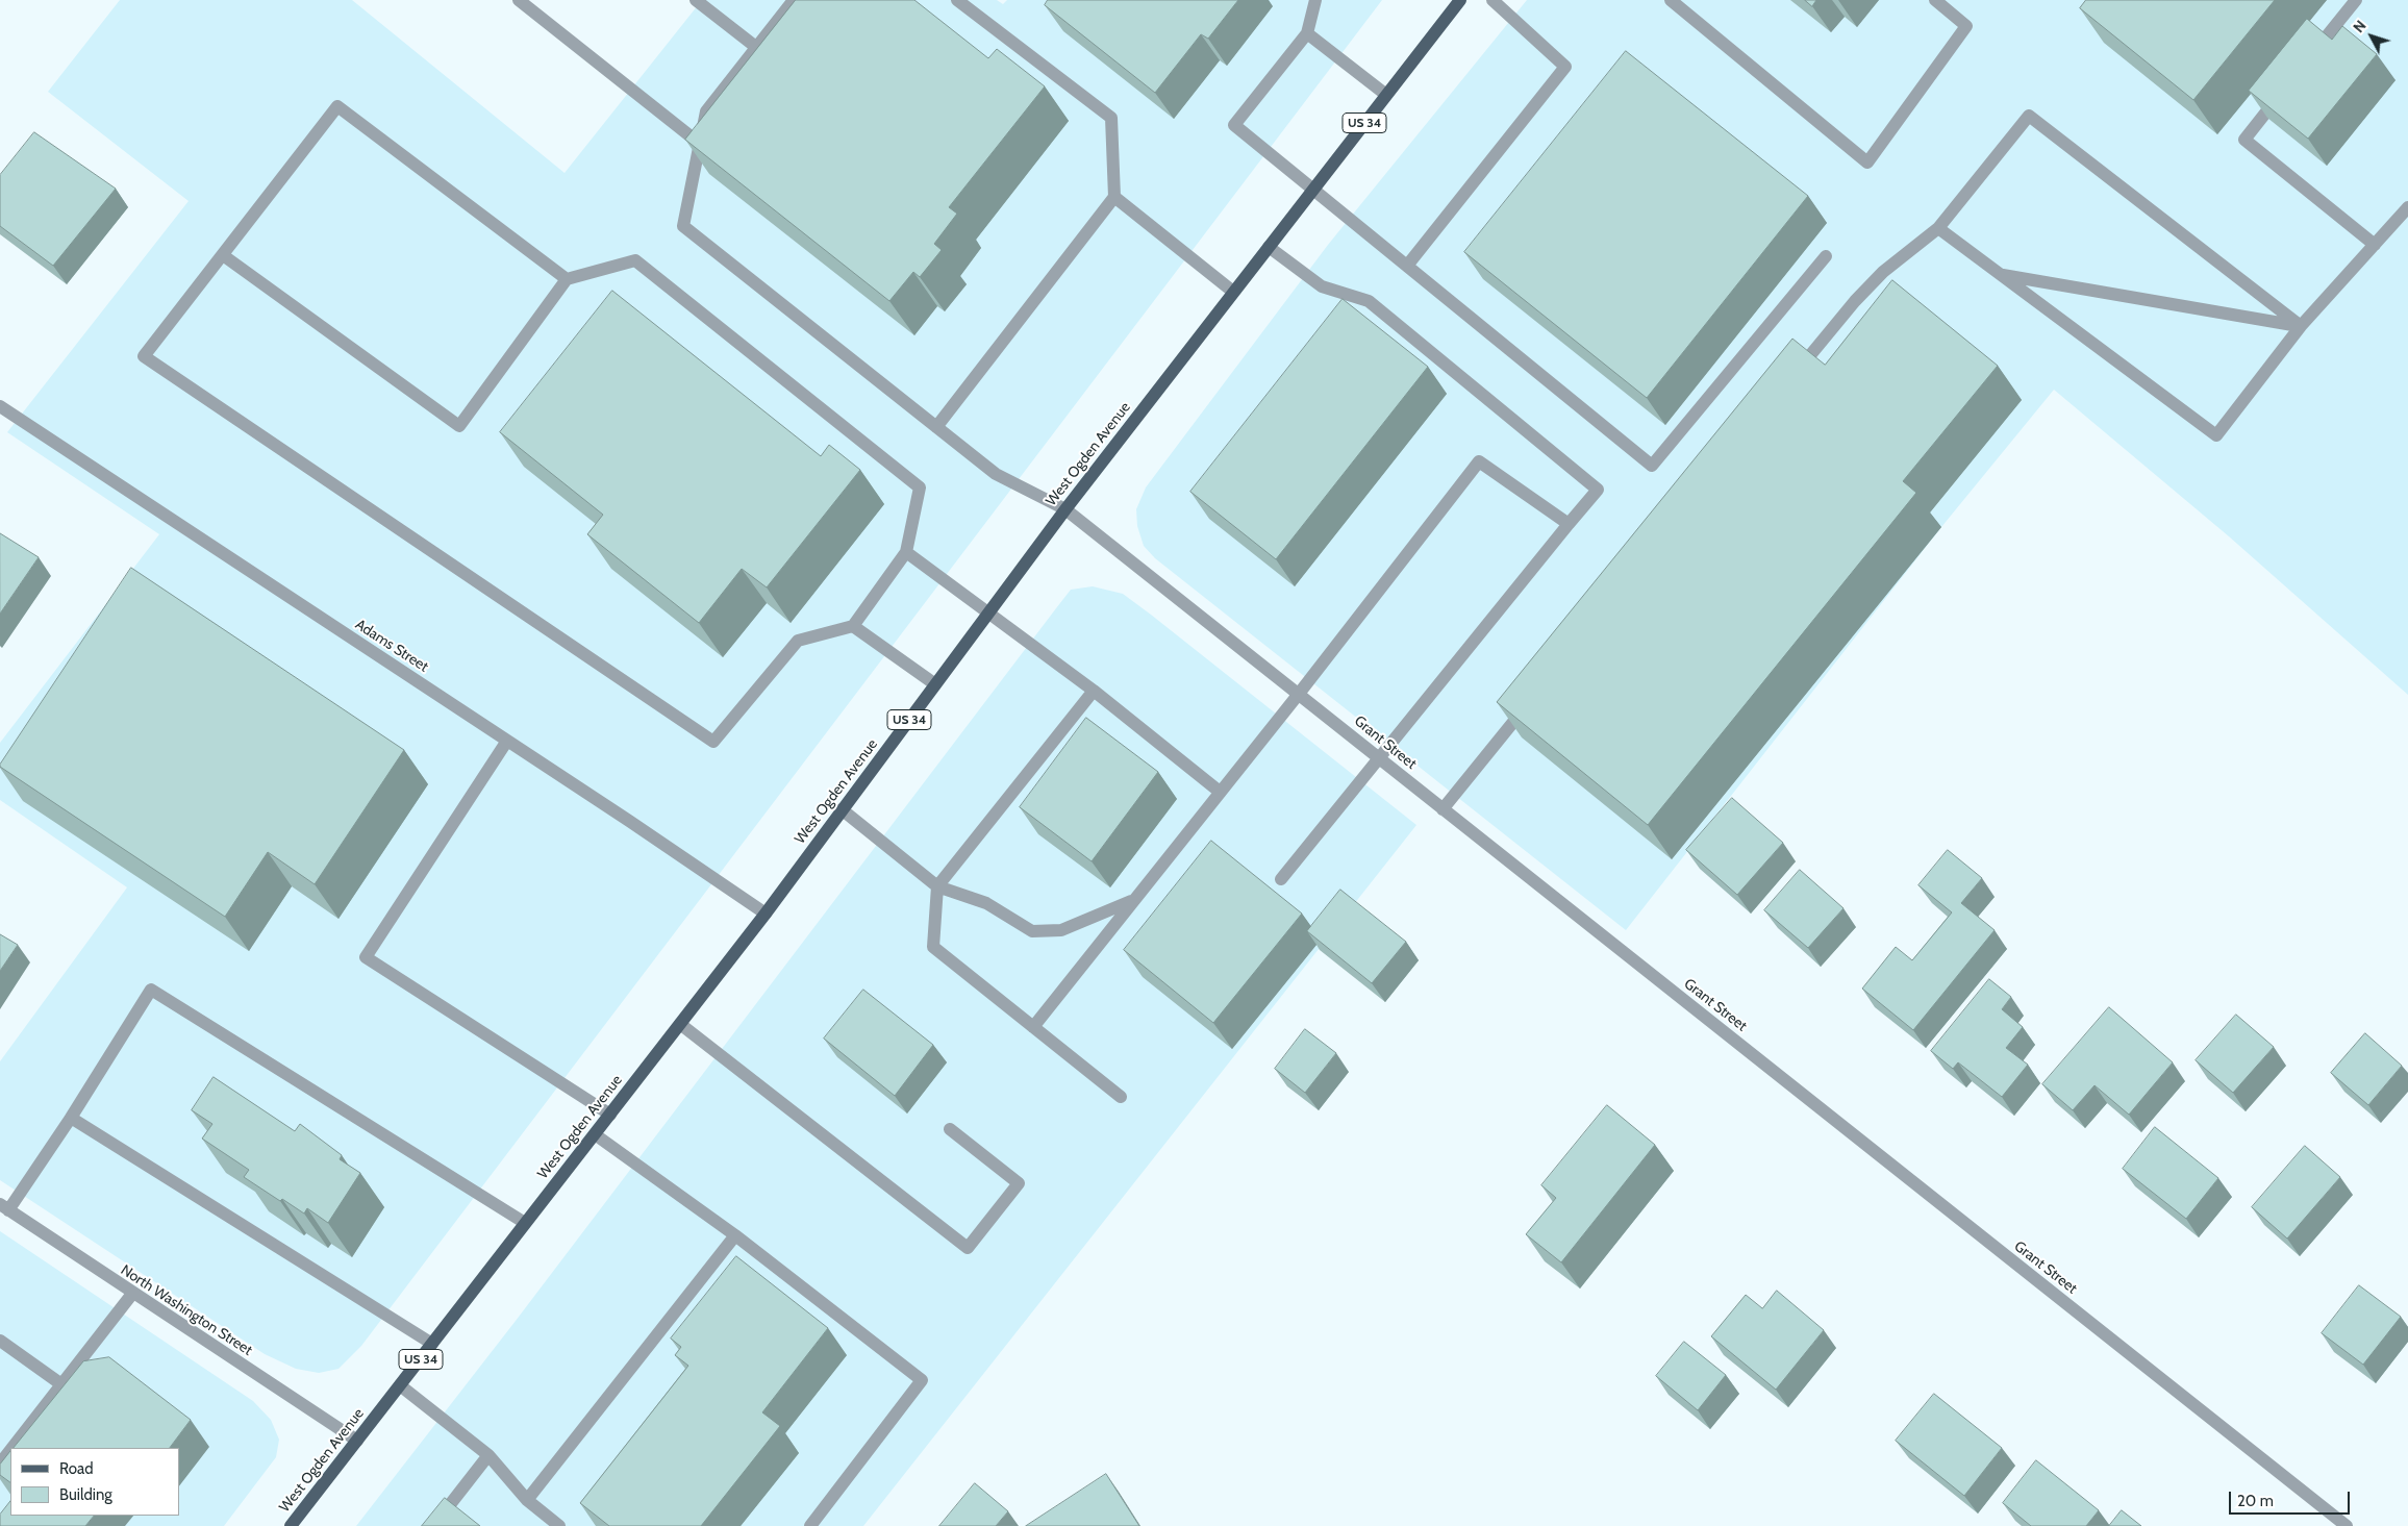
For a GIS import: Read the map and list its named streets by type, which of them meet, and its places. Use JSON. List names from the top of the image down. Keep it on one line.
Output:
{"streets":{"main road":["US 34","West Ogden Avenue"],"street":["Adams Street","Grant Street","North Washington Street"]},"crossings":[["West Ogden Avenue","Adams Street"],["West Ogden Avenue","Grant Street"],["West Ogden Avenue","North Washington Street"]],"legend":["Road","Building"],"scale_bar":"20 m","north":"top left"}
